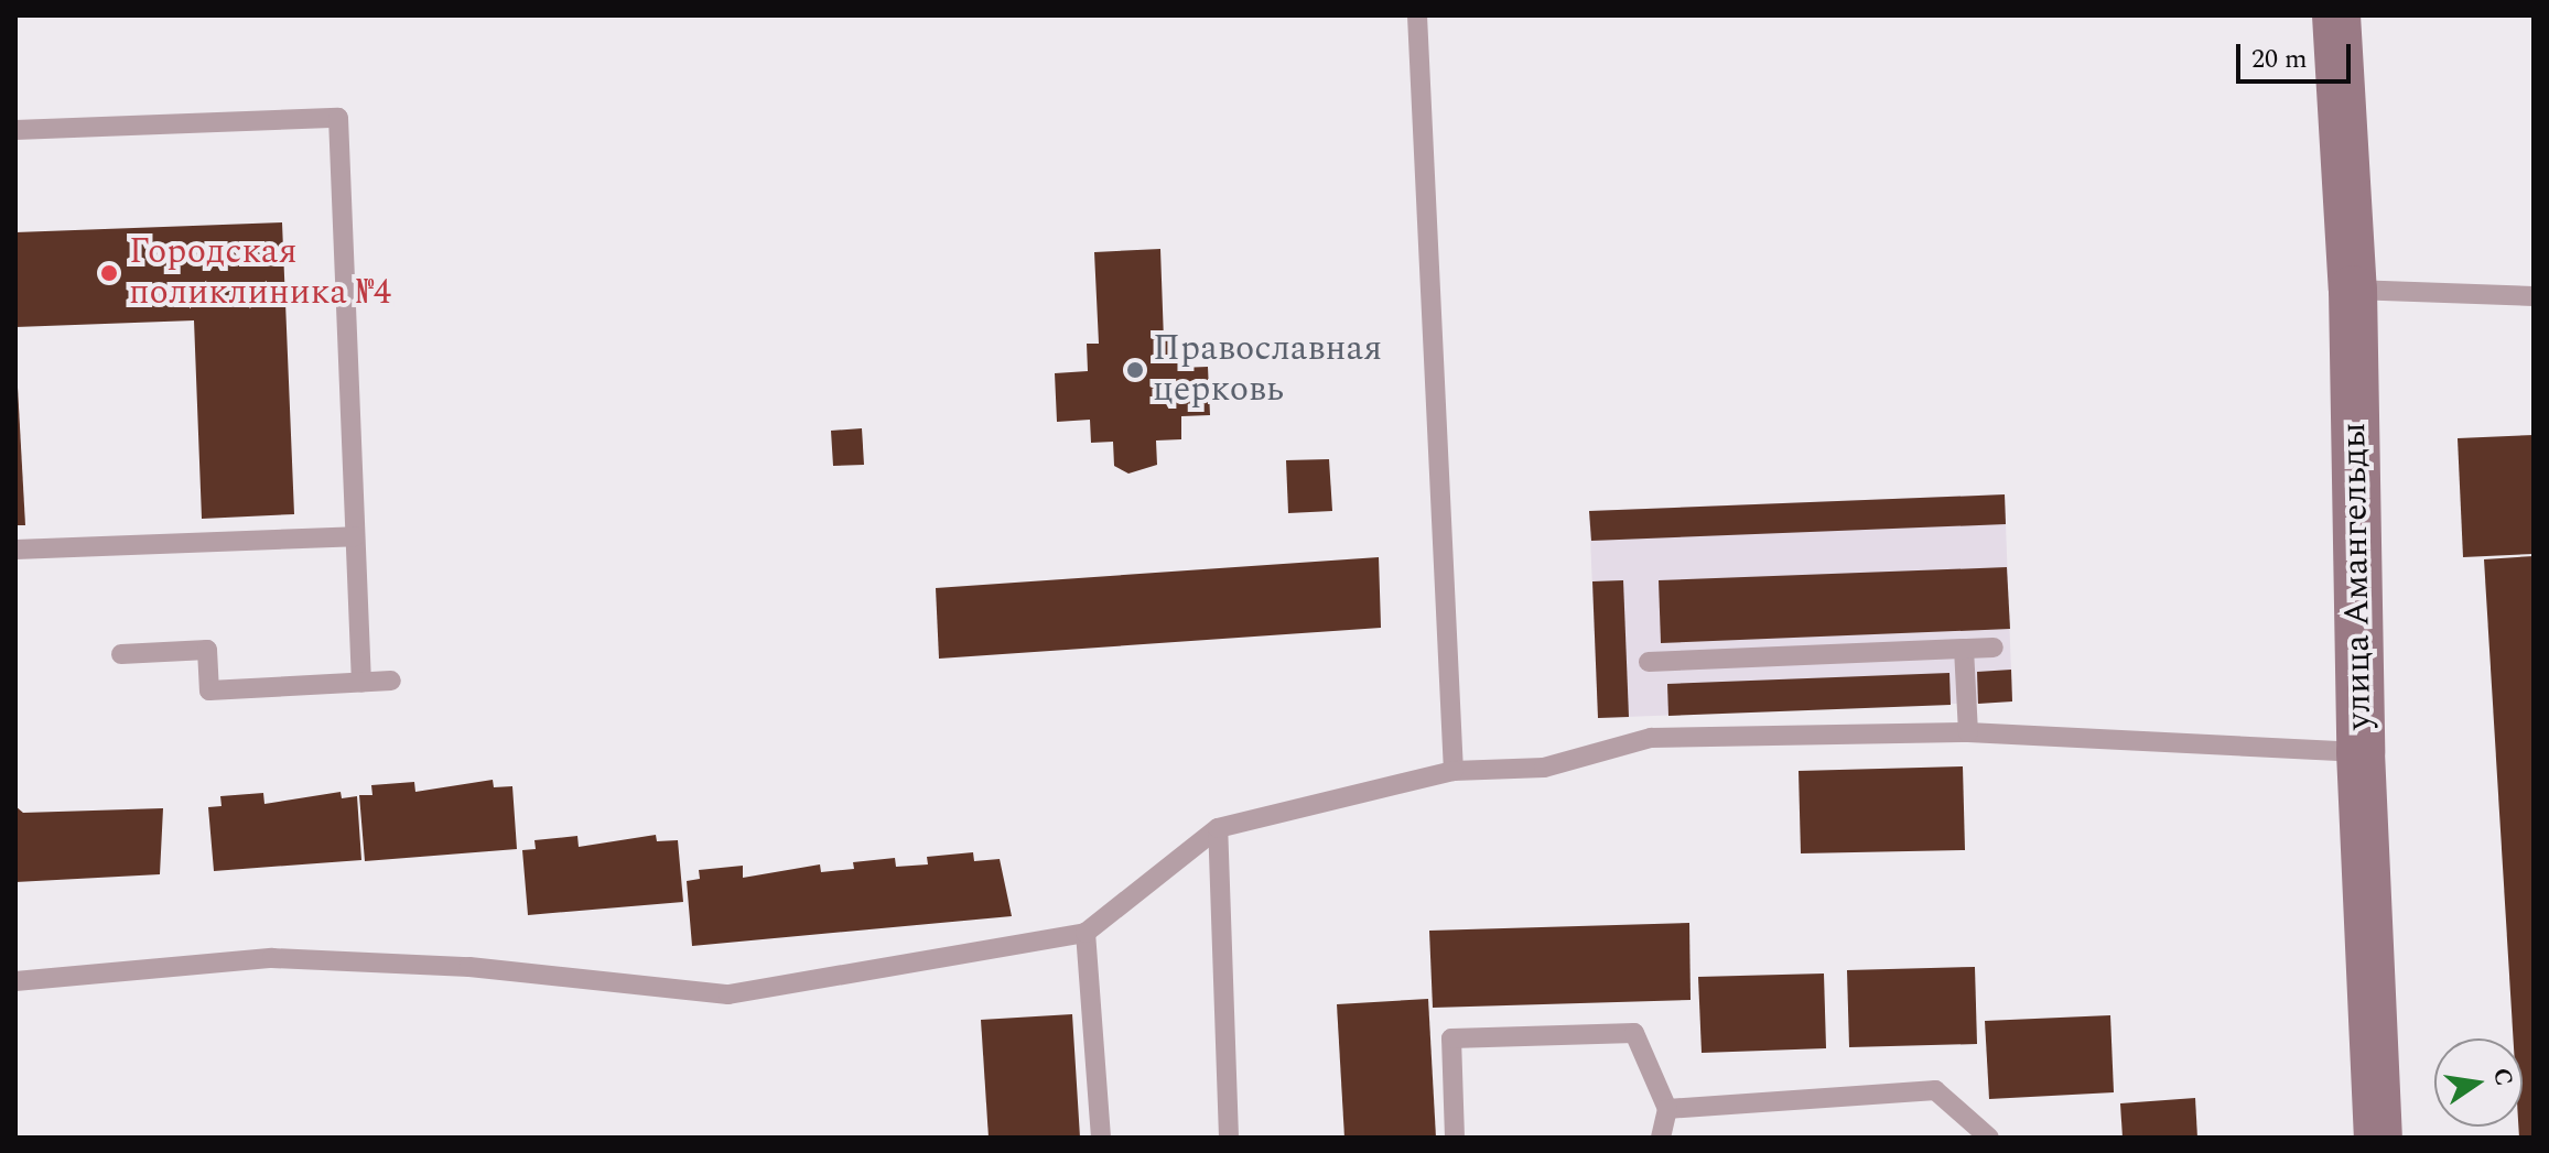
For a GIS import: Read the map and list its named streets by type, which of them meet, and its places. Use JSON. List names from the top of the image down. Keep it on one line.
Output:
{"streets":{"street":["улица Амангельды"]},"places":["Городская поликлиника №4","Православная церковь"],"scale_bar":"20 m","north":"right"}
